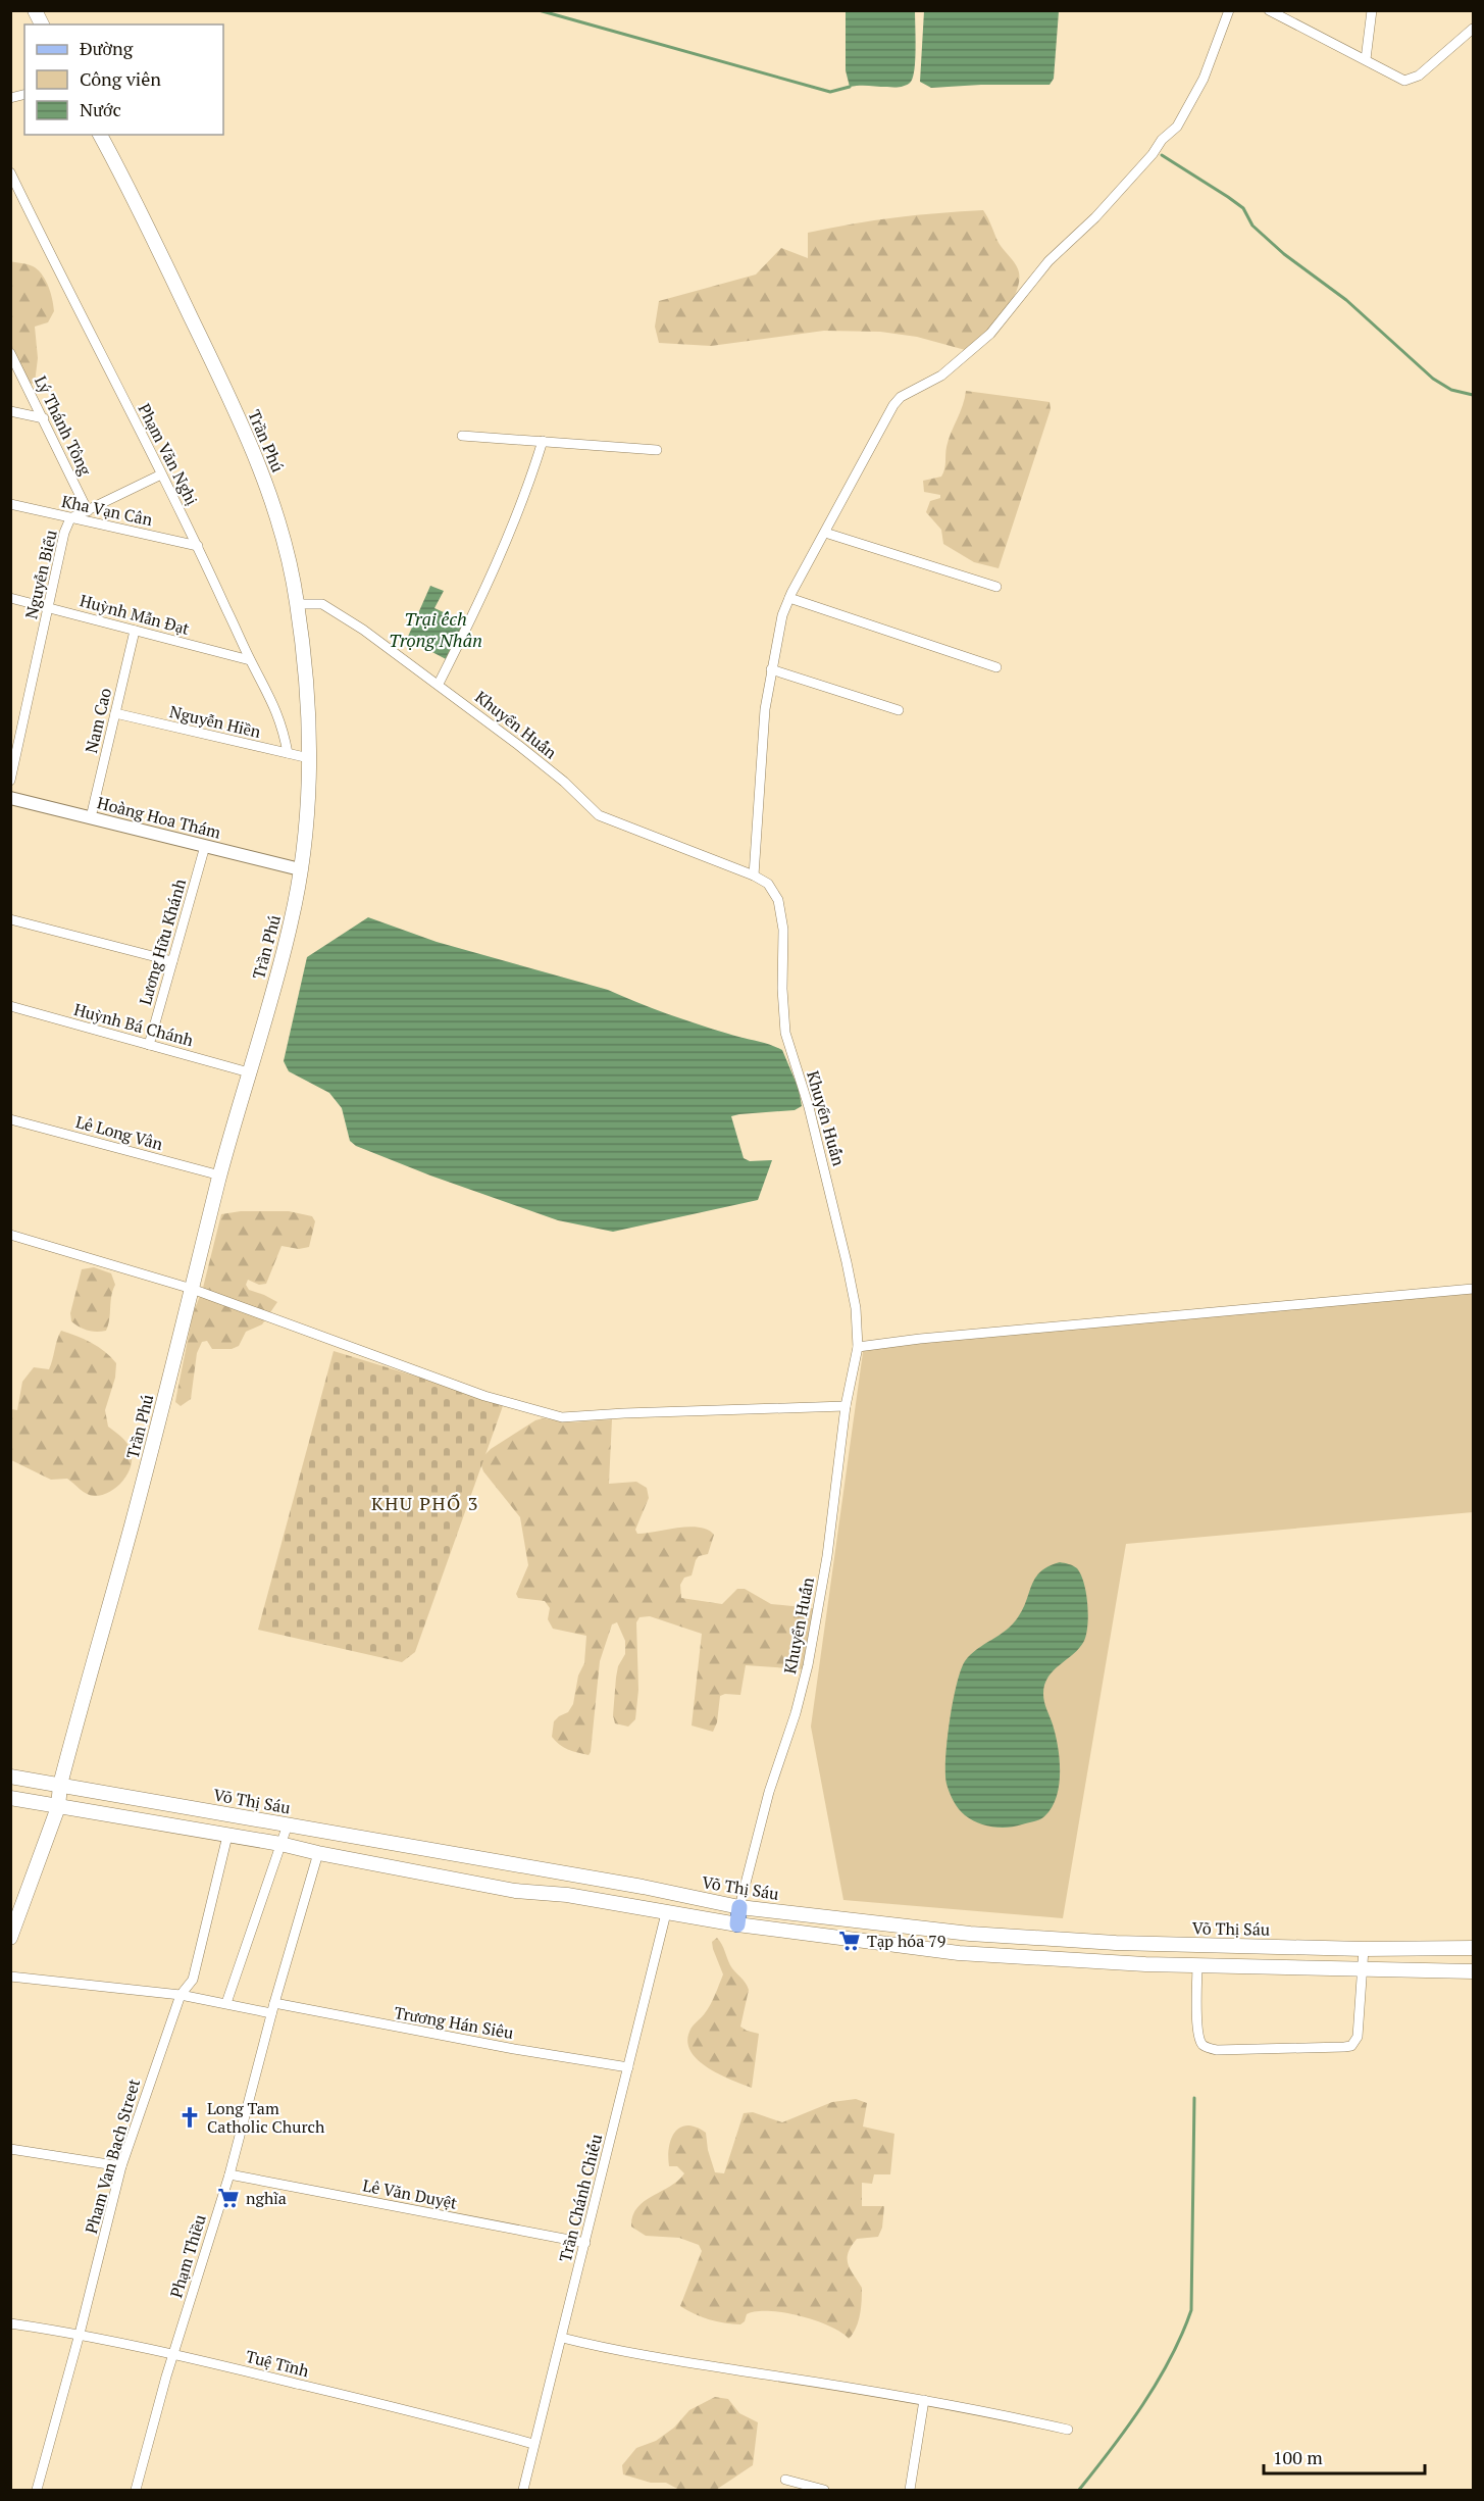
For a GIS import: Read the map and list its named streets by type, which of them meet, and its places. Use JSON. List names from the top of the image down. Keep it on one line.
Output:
{"streets":{"main road":["Trần Phú","Võ Thị Sáu"],"street":["Lý Thánh Tông","Phạm Văn Nghị","Kha Vạn Cân","Nguyễn Biểu","Huỳnh Mẫn Đạt","Nam Cao","Nguyễn Hiền","Khuyển Huấn","Hoàng Hoa Thám","Lương Hữu Khánh","Huỳnh Bá Chánh","Lê Long Vân","Trương Hán Siêu","Pham Van Bach Street","Lê Văn Duyệt","Trần Chánh Chiếu","Phạm Thiều","Tuệ Tĩnh"]},"crossings":[["Trần Phú","Nguyễn Hiền"],["Trần Phú","Khuyển Huấn"],["Trần Phú","Hoàng Hoa Thám"],["Trần Phú","Huỳnh Bá Chánh"],["Trần Phú","Lê Long Vân"],["Trần Phú","Võ Thị Sáu"],["Phạm Văn Nghị","Kha Vạn Cân"],["Phạm Văn Nghị","Huỳnh Mẫn Đạt"],["Phạm Văn Nghị","Nguyễn Hiền"],["Kha Vạn Cân","Nguyễn Biểu"],["Nguyễn Biểu","Huỳnh Mẫn Đạt"],["Huỳnh Mẫn Đạt","Nam Cao"],["Nam Cao","Nguyễn Hiền"],["Nam Cao","Hoàng Hoa Thám"],["Khuyển Huấn","Võ Thị Sáu"],["Hoàng Hoa Thám","Lương Hữu Khánh"],["Lương Hữu Khánh","Huỳnh Bá Chánh"],["Trương Hán Siêu","Pham Van Bach Street"],["Trương Hán Siêu","Trần Chánh Chiếu"],["Trương Hán Siêu","Phạm Thiều"],["Pham Van Bach Street","Tuệ Tĩnh"],["Lê Văn Duyệt","Trần Chánh Chiếu"],["Lê Văn Duyệt","Phạm Thiều"],["Trần Chánh Chiếu","Tuệ Tĩnh"],["Phạm Thiều","Tuệ Tĩnh"]],"districts":["KHU PHỐ 3"],"water":["Trại ếch Trọng Nhân"],"places":{"supermarket":["Tạp hóa 79","nghĩa"],"church":["Long Tam Catholic Church"]},"legend":["Đường","Công viên","Nước"],"scale_bar":"100 m"}
